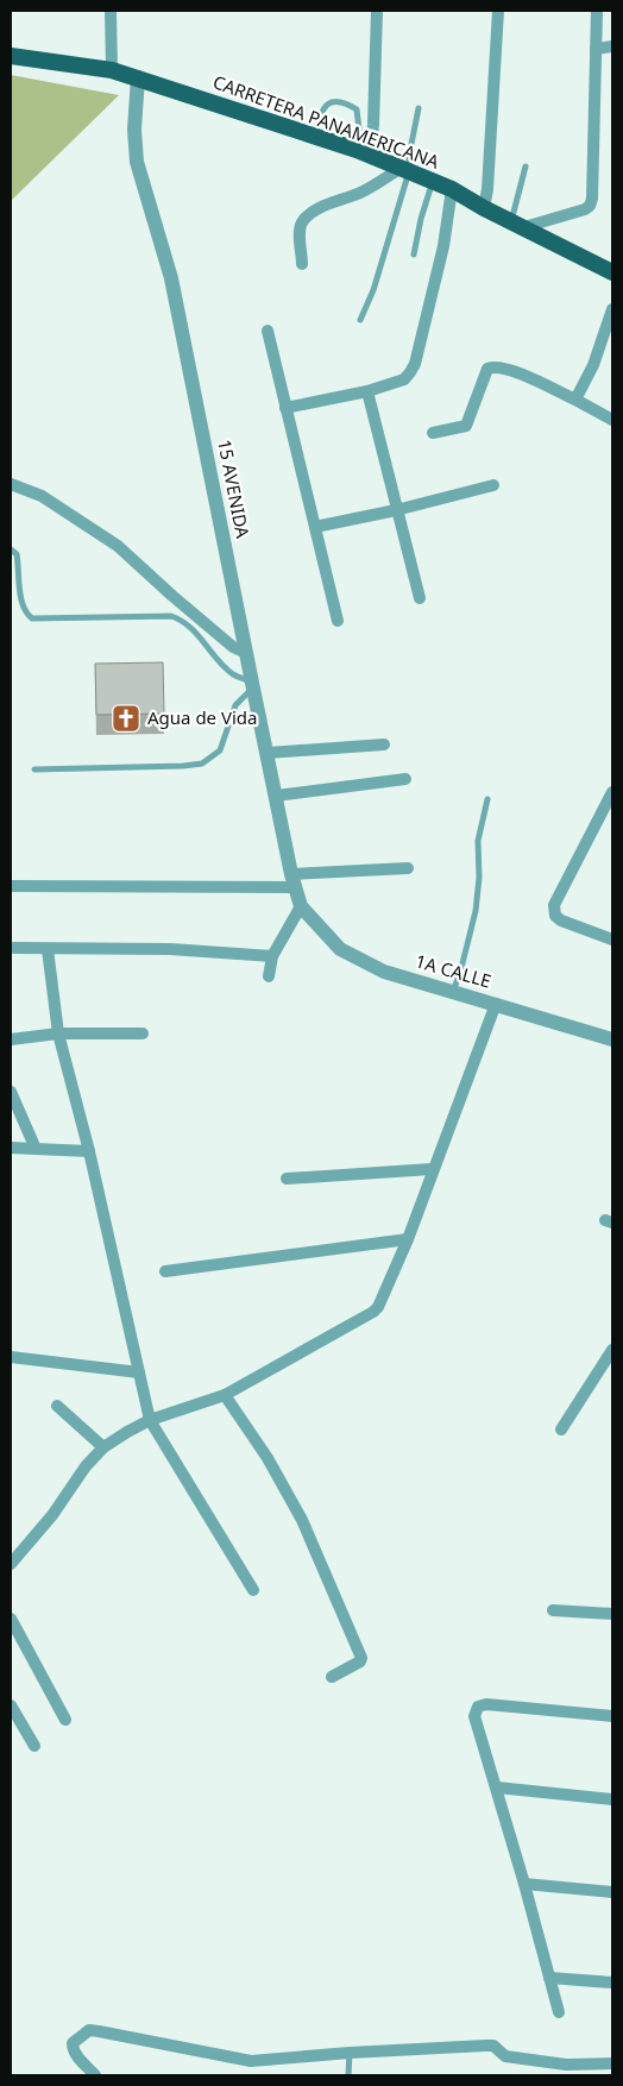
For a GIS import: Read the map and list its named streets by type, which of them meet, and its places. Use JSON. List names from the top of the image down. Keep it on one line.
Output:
{"streets":{"main road":["CARRETERA PANAMERICANA"],"street":["15 AVENIDA","1A CALLE"]},"crossings":[["CARRETERA PANAMERICANA","15 AVENIDA"],["15 AVENIDA","1A CALLE"]],"places":{"church":["Agua de Vida"]}}
